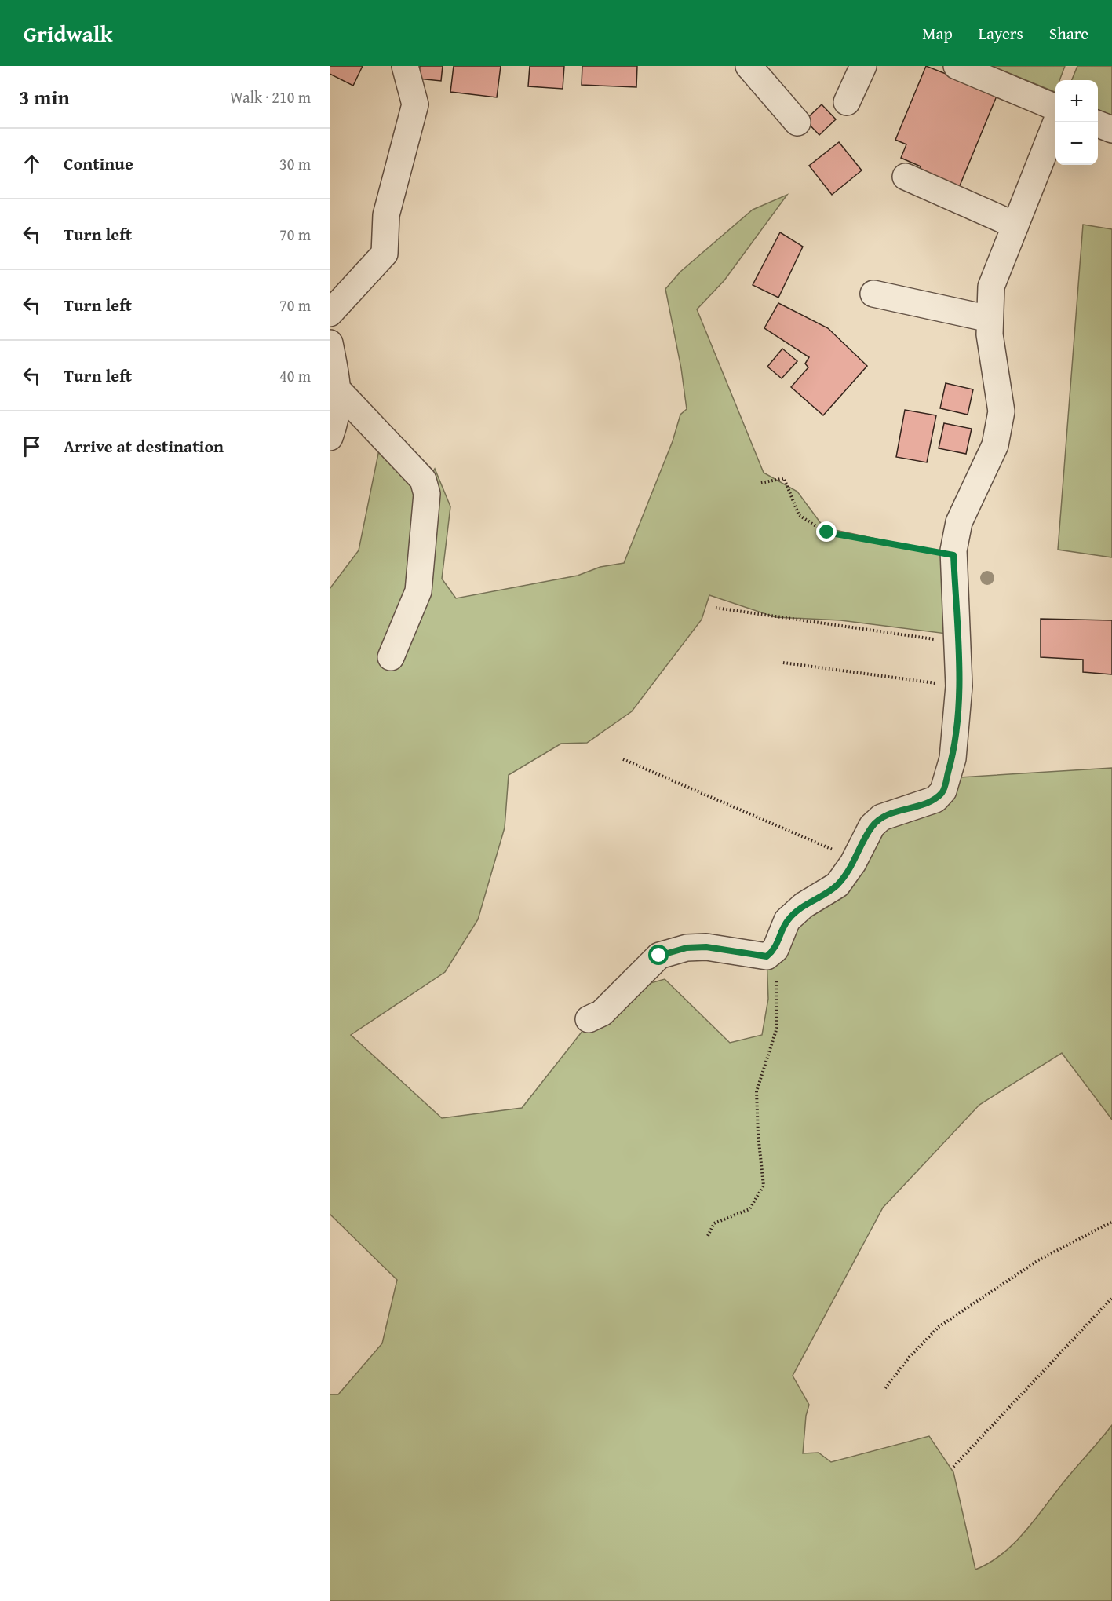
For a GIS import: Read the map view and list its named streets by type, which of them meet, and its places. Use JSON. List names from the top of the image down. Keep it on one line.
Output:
{"page":{"header":"Gridwalk","nav":["Map","Layers","Share"],"heading":["3 min","Walk · 210 m"],"map_buttons":["+","−"],"list":[["Continue","30 m"],["Turn left","70 m"],["Turn left","70 m"],["Turn left","40 m"],"Arrive at destination"]}}
